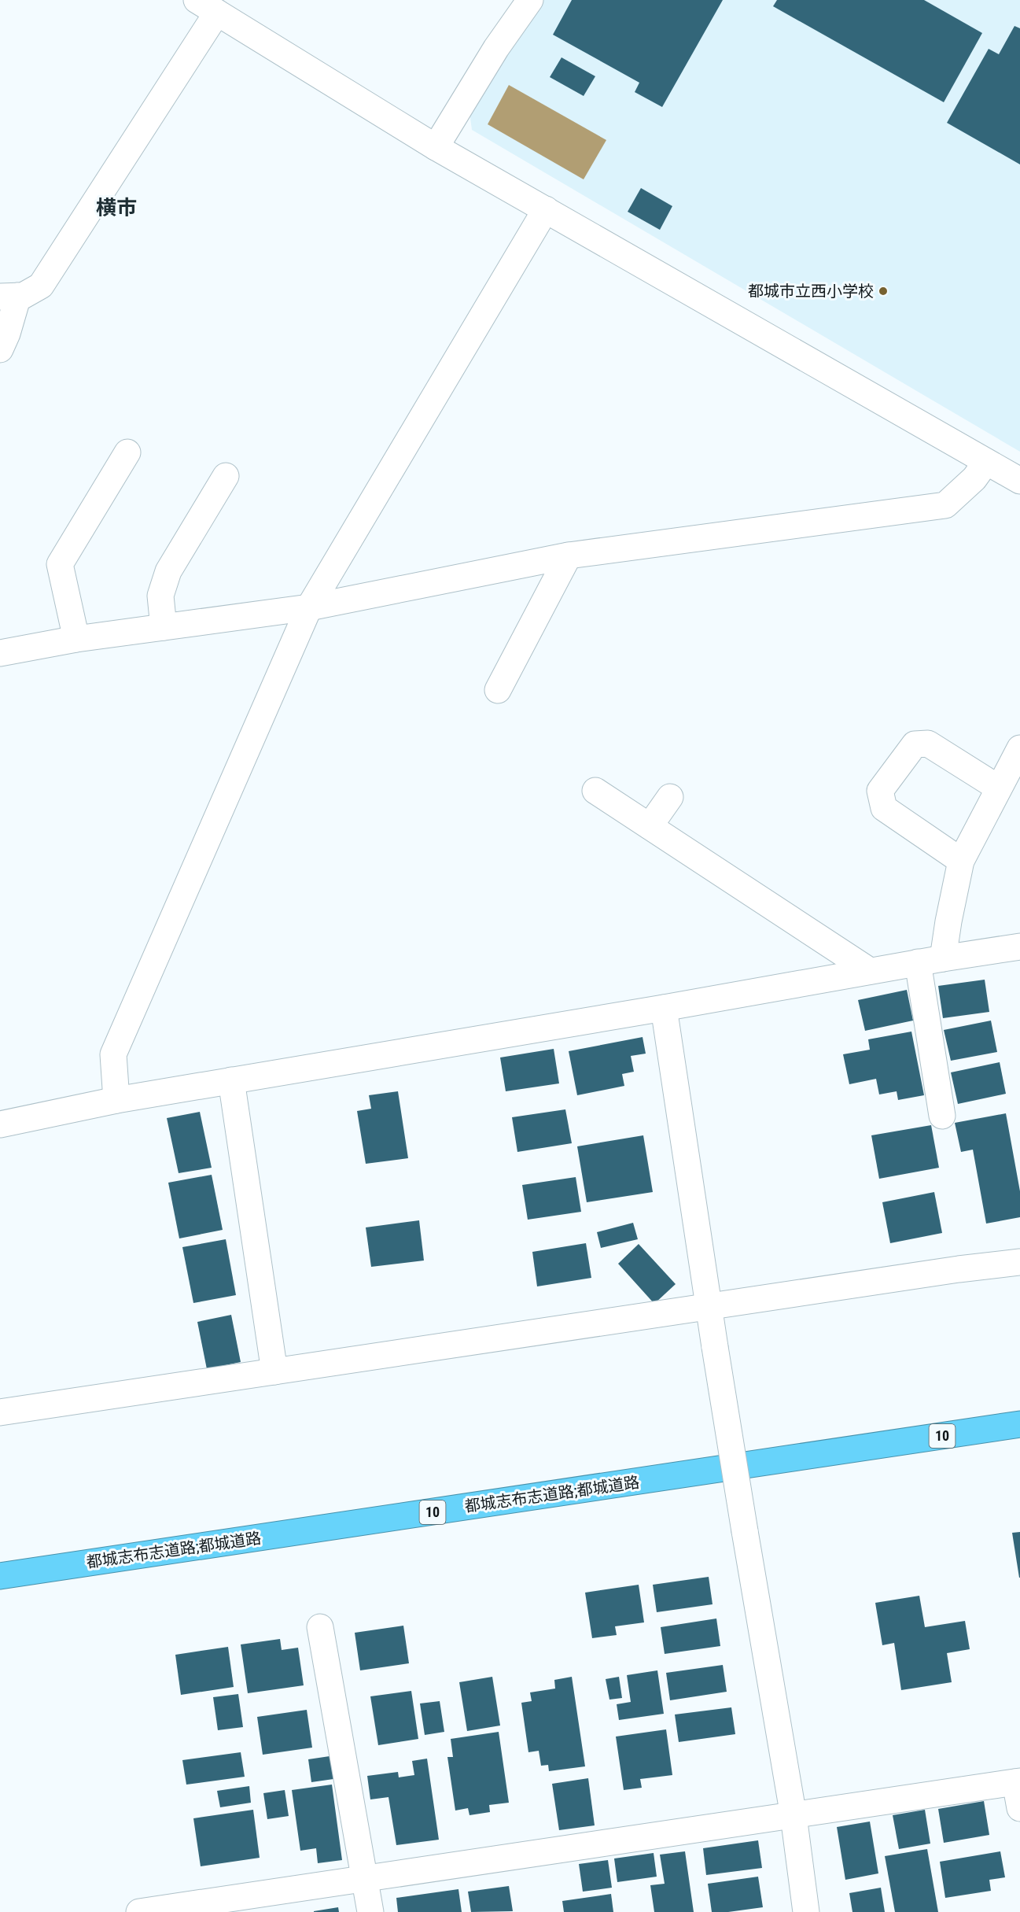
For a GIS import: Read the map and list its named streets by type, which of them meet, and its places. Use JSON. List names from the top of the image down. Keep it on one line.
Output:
{"streets":{"highway":["10","都城志布志道路;都城道路"]},"districts":["横市"],"places":["都城市立西小学校"]}
